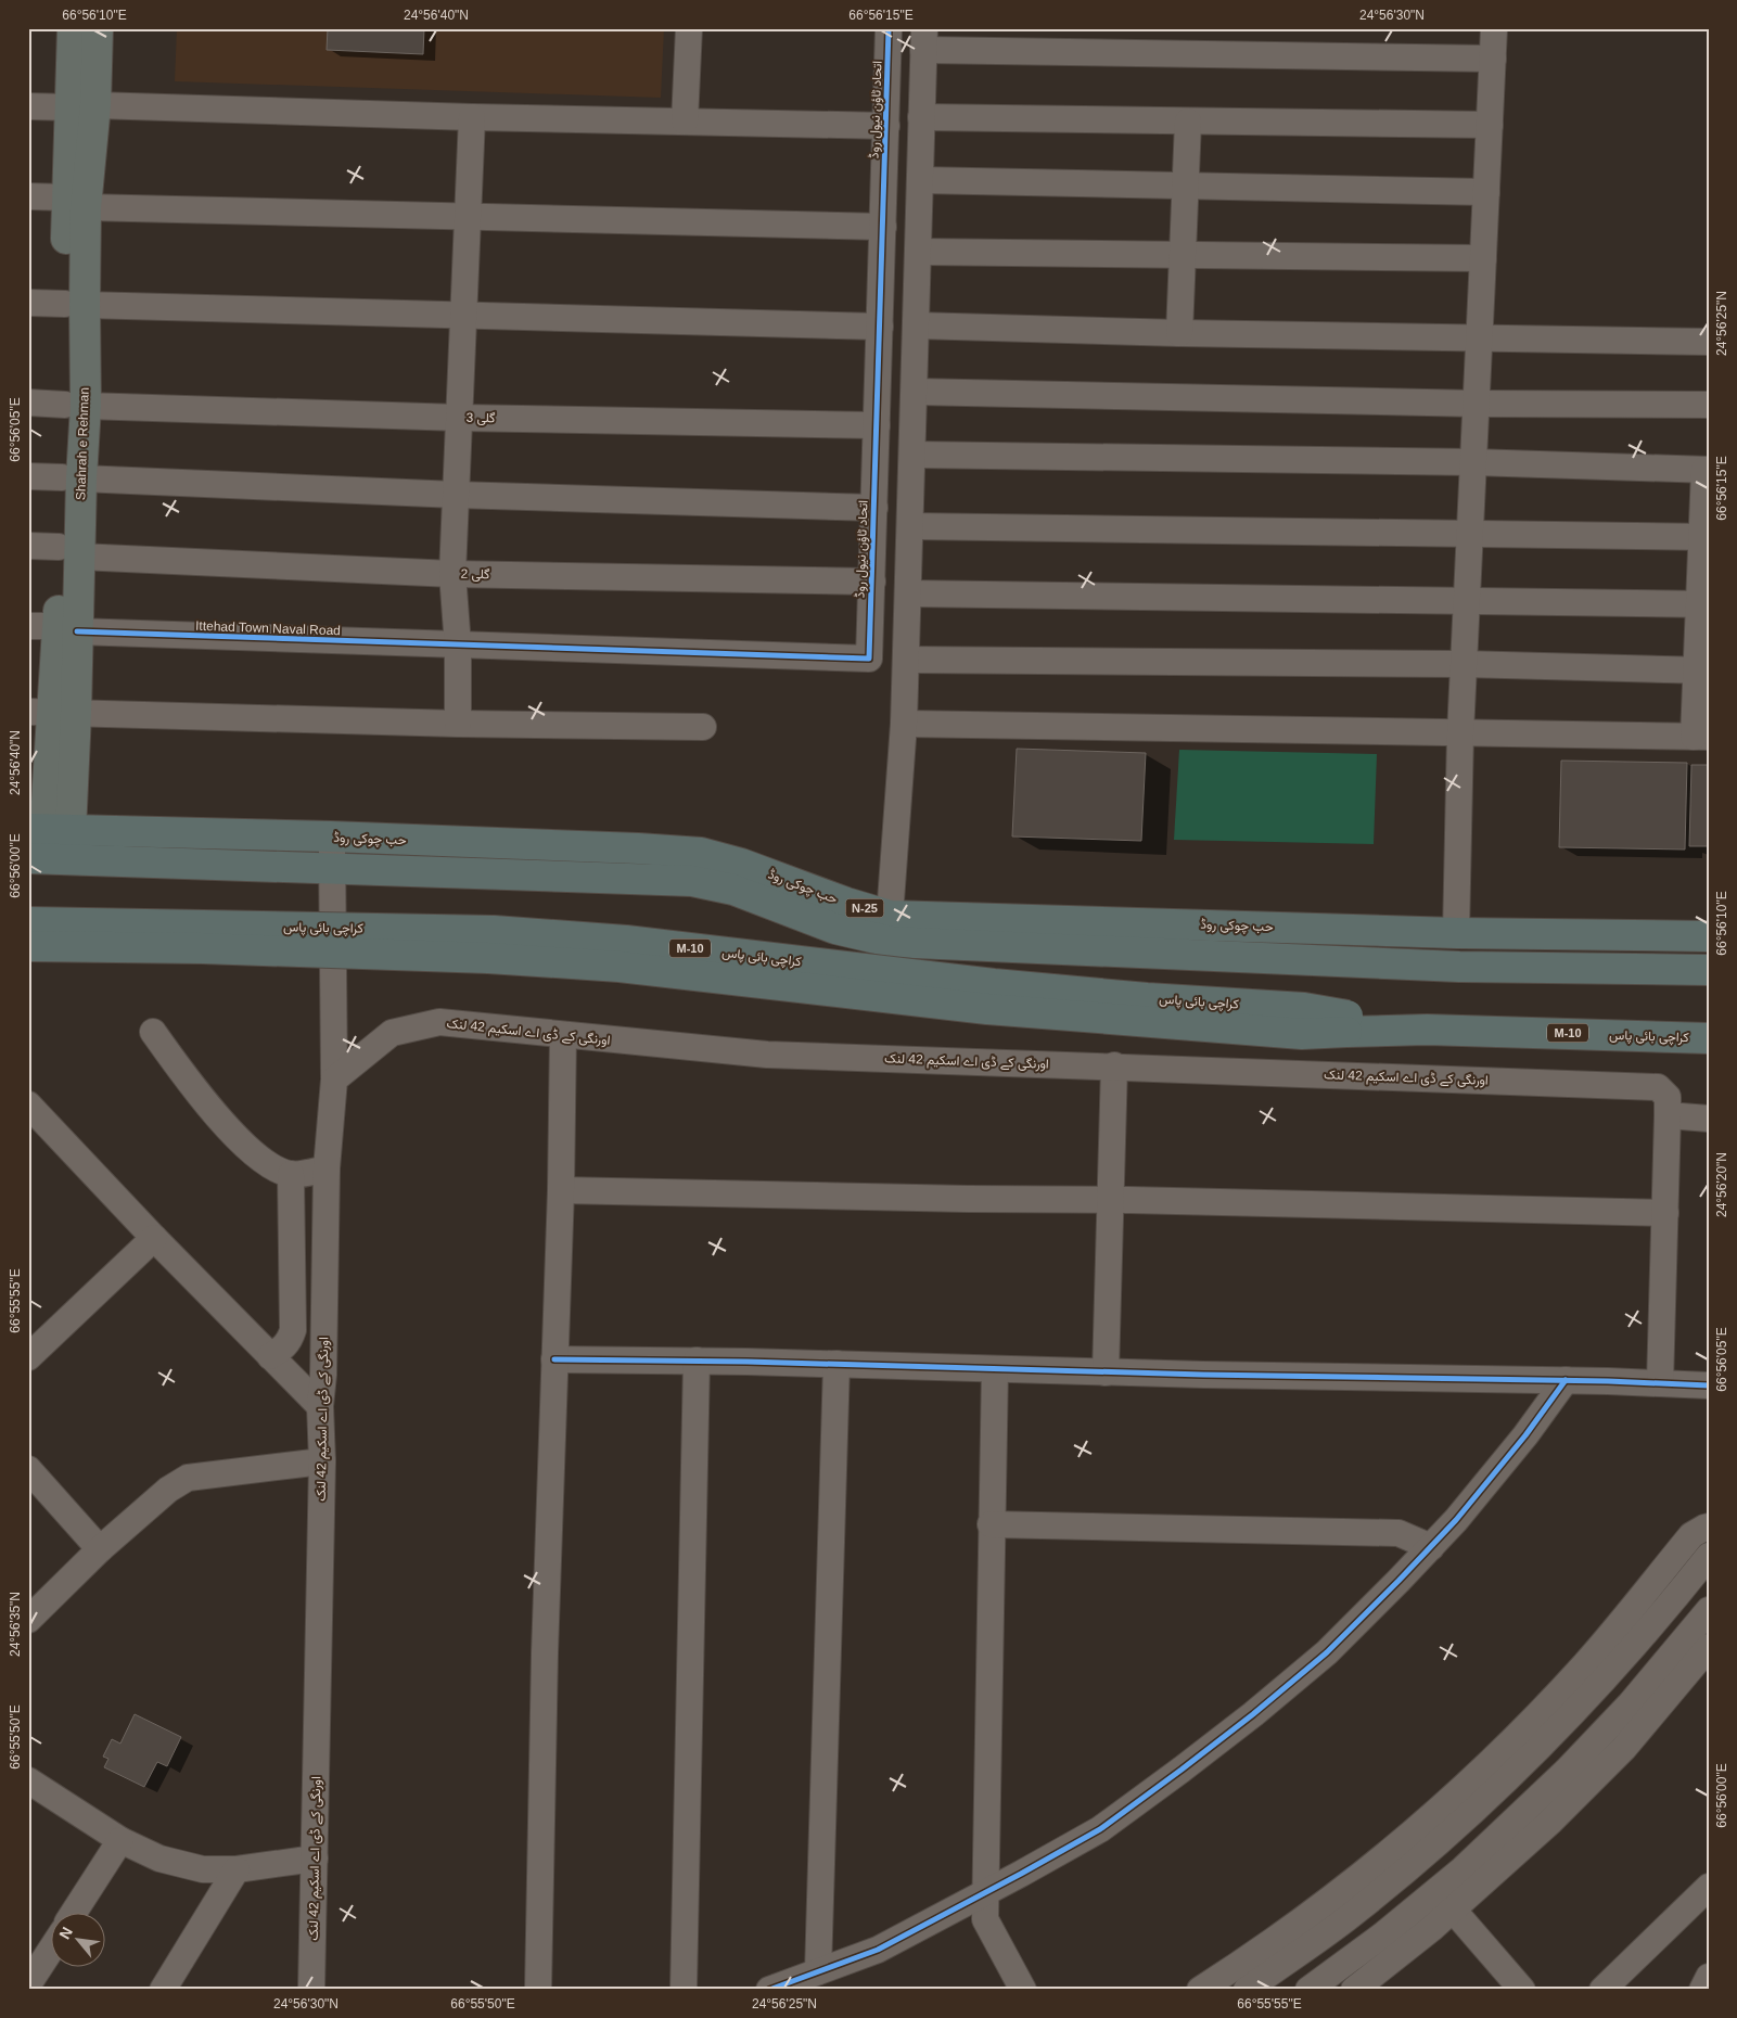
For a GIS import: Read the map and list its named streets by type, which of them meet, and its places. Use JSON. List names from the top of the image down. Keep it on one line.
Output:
{"streets":{"highway":["حب چوکی روڈ","N-25","کراچی بائی پاس","M-10"],"main road":["Shahrah e Rehman"],"street":["اتحاد ٹاؤن نیول روڈ","گلی 3","گلی 2","Ittehad Town Naval Road","اورنگی کے ڈی اے اسکیم 42 لنک"]},"crossings":[["اتحاد ٹاؤن نیول روڈ","گلی 3"],["اتحاد ٹاؤن نیول روڈ","گلی 2"],["اتحاد ٹاؤن نیول روڈ","Ittehad Town Naval Road"],["گلی 3","Shahrah e Rehman"],["Shahrah e Rehman","گلی 2"],["Shahrah e Rehman","Ittehad Town Naval Road"],["Shahrah e Rehman","حب چوکی روڈ"]],"north":"top left","coordinates":["66°56'10\"E","24°56'40\"N","66°56'15\"E","24°56'30\"N","24°56'25\"N","66°56'05\"E","66°56'00\"E","24°56'20\"N","66°55'55\"E","24°56'35\"N","66°55'50\"E"]}
